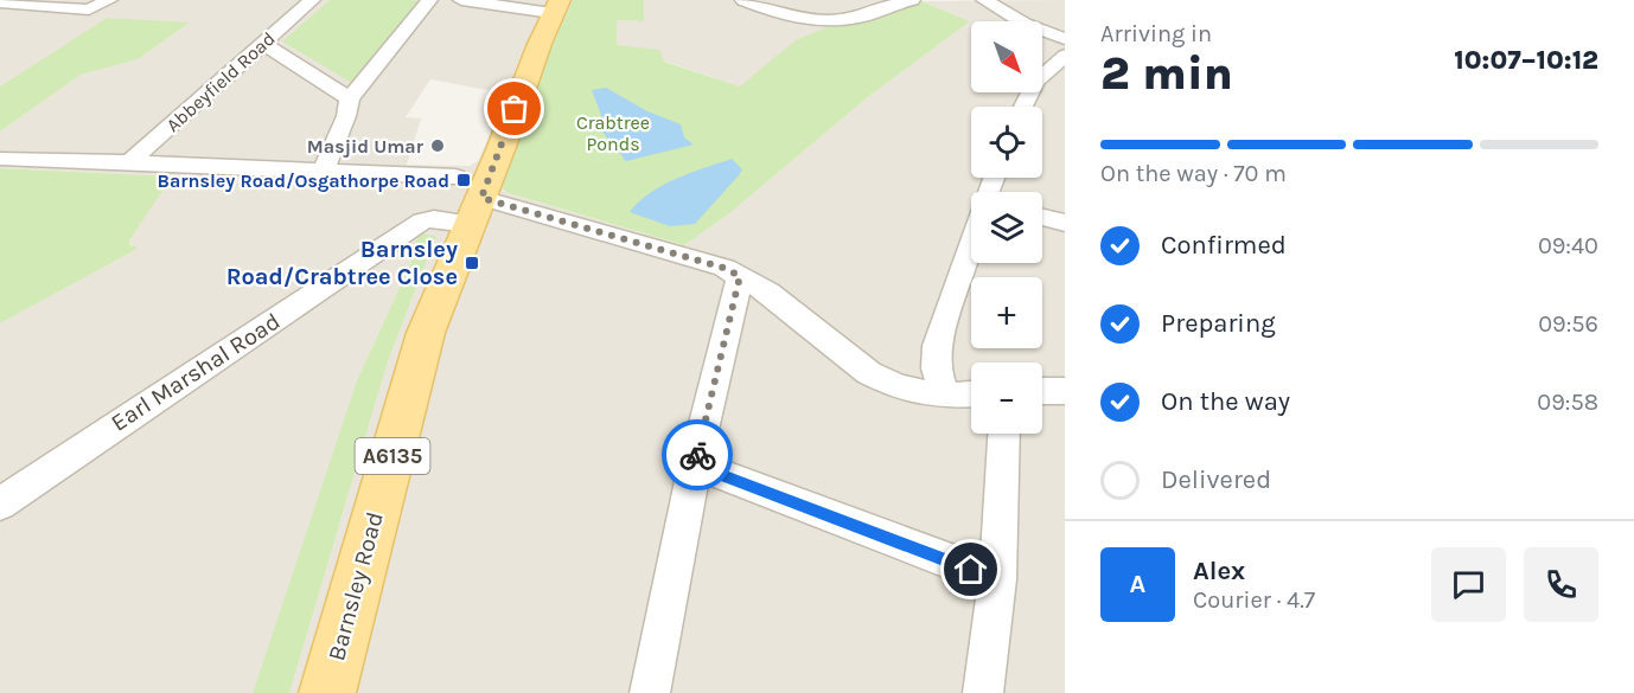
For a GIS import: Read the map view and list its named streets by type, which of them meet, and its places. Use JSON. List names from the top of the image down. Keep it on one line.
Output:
{"streets":{"main road":["A6135","Barnsley Road"],"street":["Abbeyfield Road","Earl Marshal Road"]},"crossings":[["Earl Marshal Road","Barnsley Road"]],"parks":["Crabtree Ponds"],"places":{"other":["Masjid Umar"],"transit":["Barnsley Road/Osgathorpe Road","Barnsley Road/Crabtree Close"]},"north":"bottom right","page":{"heading":["2 min","Arriving in","10:07–10:12"],"panel":["Alex","Courier · 4.7"],"map_buttons":["+","−"],"bar":"On the way · 70 m","list":[["Confirmed","09:40"],["Preparing","09:56"],["On the way","09:58"],"Delivered"],"round":"A"}}
